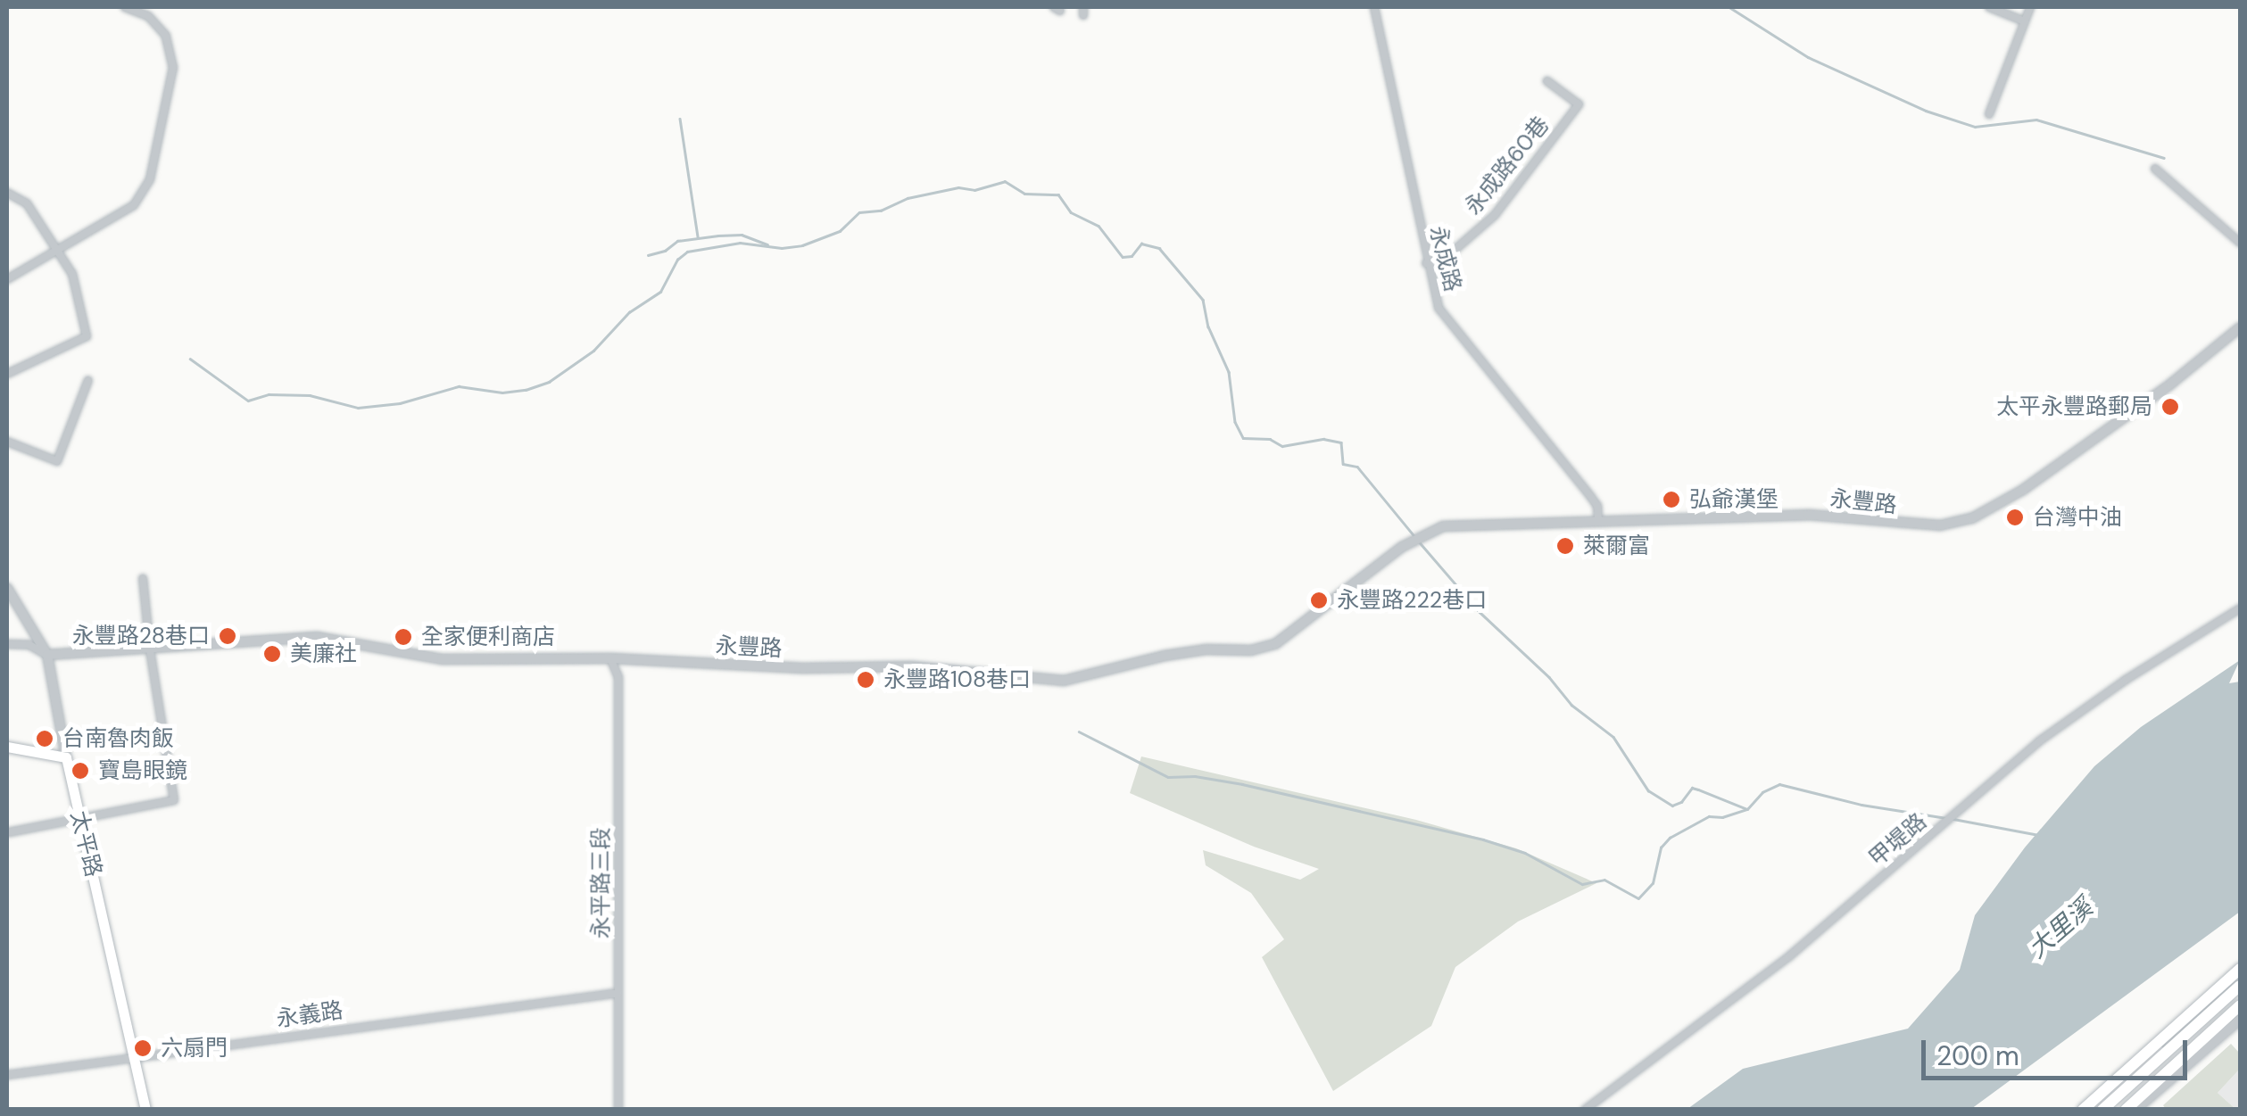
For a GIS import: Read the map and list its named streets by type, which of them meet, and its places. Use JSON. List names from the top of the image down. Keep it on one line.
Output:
{"streets":{"main road":["太平路"],"street":["永成路60巷","永成路","永豐路","甲堤路","永平路三段","永義路"]},"crossings":[["永成路60巷","永成路"],["永成路","永豐路"],["永豐路","太平路"],["永豐路","永平路三段"],["太平路","永義路"],["永平路三段","永義路"]],"water":["大里溪"],"places":["太平永豐路郵局","弘爺漢堡","台灣中油","萊爾富","永豐路222巷口","永豐路28巷口","全家便利商店","美廉社","永豐路108巷口","台南魯肉飯","寶島眼鏡","六扇門"],"scale_bar":"200 m"}
